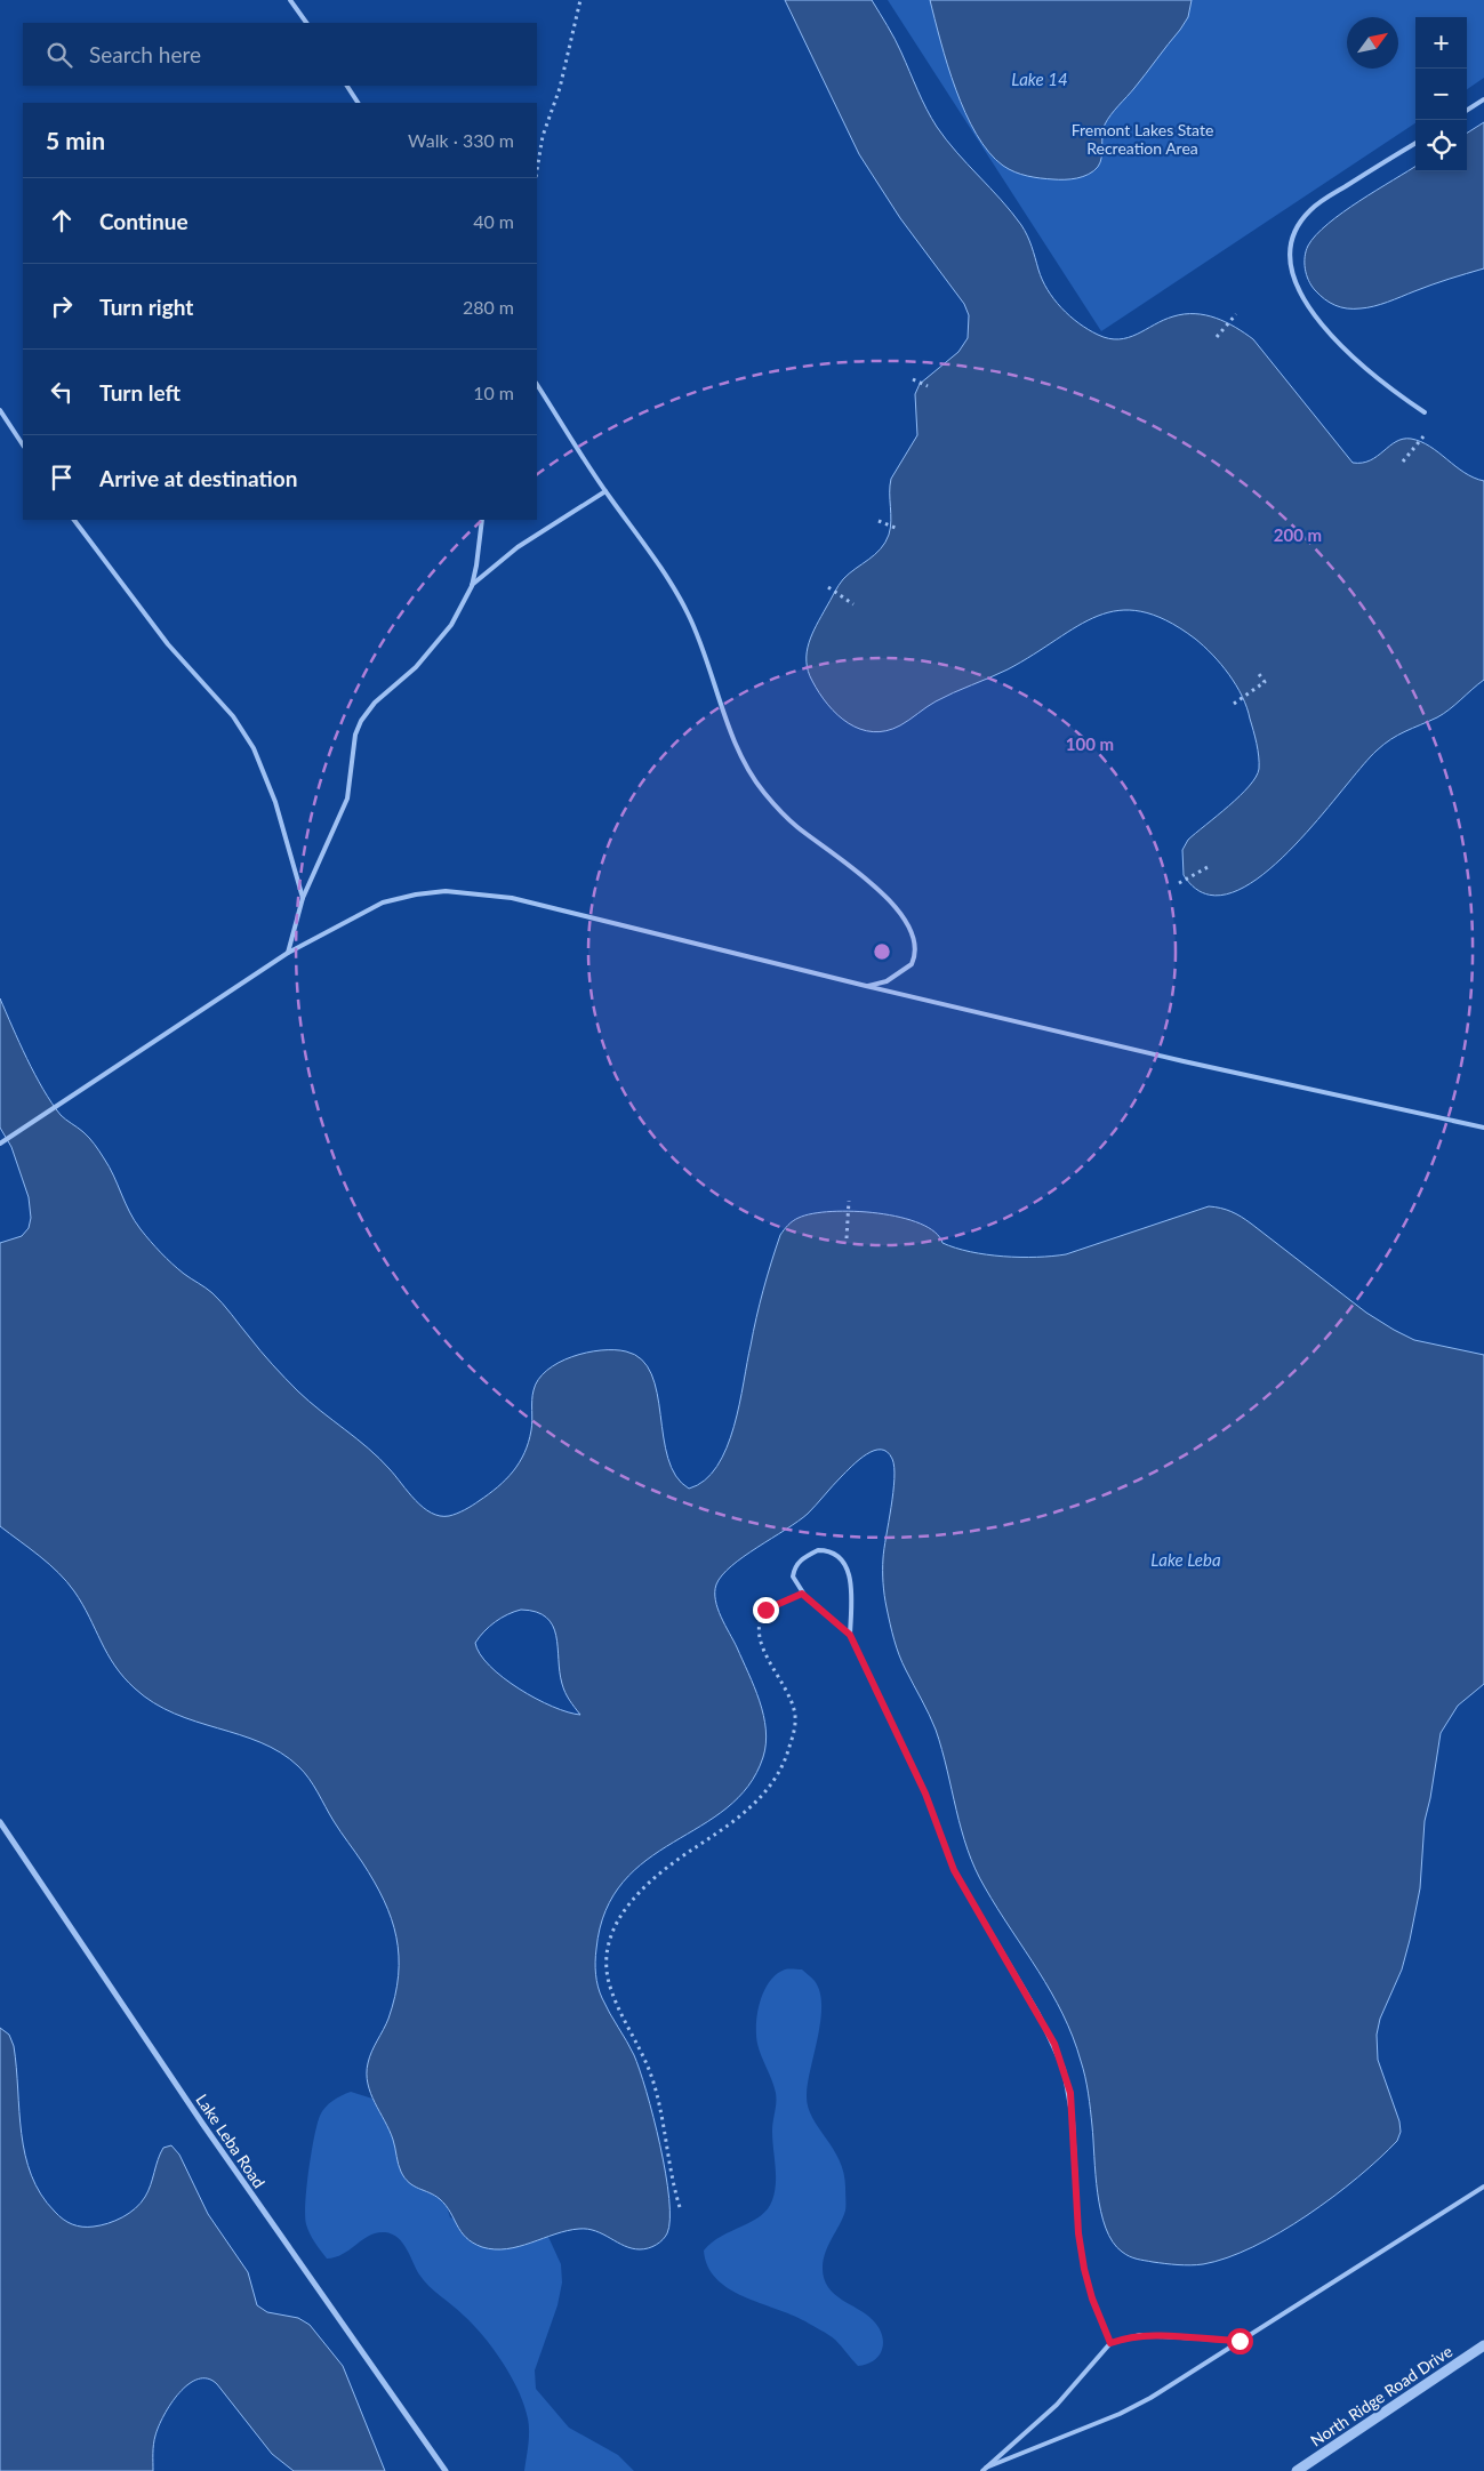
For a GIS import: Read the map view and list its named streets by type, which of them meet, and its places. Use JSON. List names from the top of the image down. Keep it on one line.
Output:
{"streets":{"street":["Lake Leba Road","North Ridge Road Drive"]},"water":["Lake 14","Lake Leba"],"parks":["Fremont Lakes State Recreation Area"],"north":"top right","page":{"map_buttons":["+","−"],"search":"Search here","heading":["5 min","Walk · 330 m"],"list":[["Continue","40 m"],["Turn right","280 m"],["Turn left","10 m"],"Arrive at destination"]},"rings":["200 m","100 m"]}
